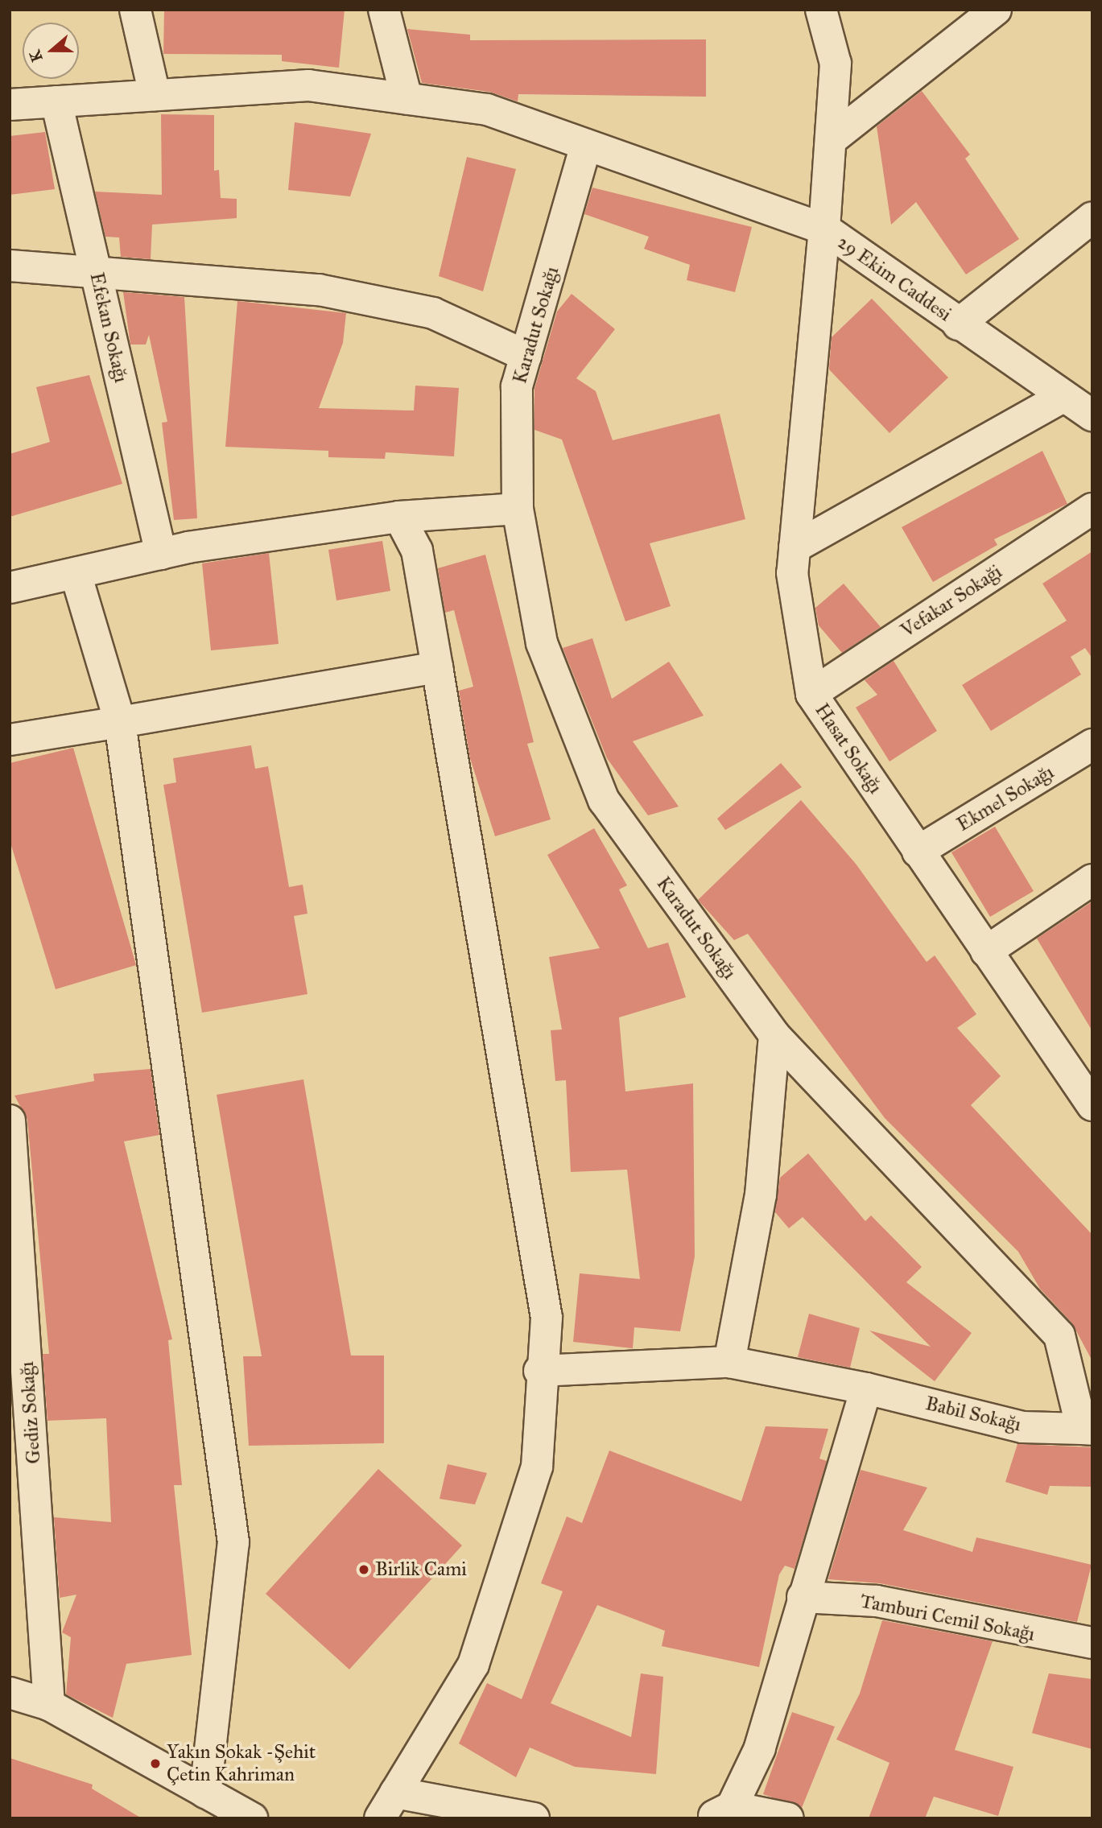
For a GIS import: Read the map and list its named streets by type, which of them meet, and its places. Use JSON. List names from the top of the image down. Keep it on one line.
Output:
{"streets":{"street":["29 Ekim Caddesi","Karadut Sokağı","Efekan Sokağı","Vefakar Sokaği","Hasat Sokağı","Ekmel Sokağı","Gediz Sokağı","Babil Sokağı","Tamburi Cemil Sokağı"]},"crossings":[["29 Ekim Caddesi","Hasat Sokağı"],["Karadut Sokağı","Babil Sokağı"],["Vefakar Sokaği","Hasat Sokağı"],["Hasat Sokağı","Ekmel Sokağı"]],"places":["Birlik Cami","Yakın Sokak -Şehit Çetin Kahriman"],"north":"left"}
